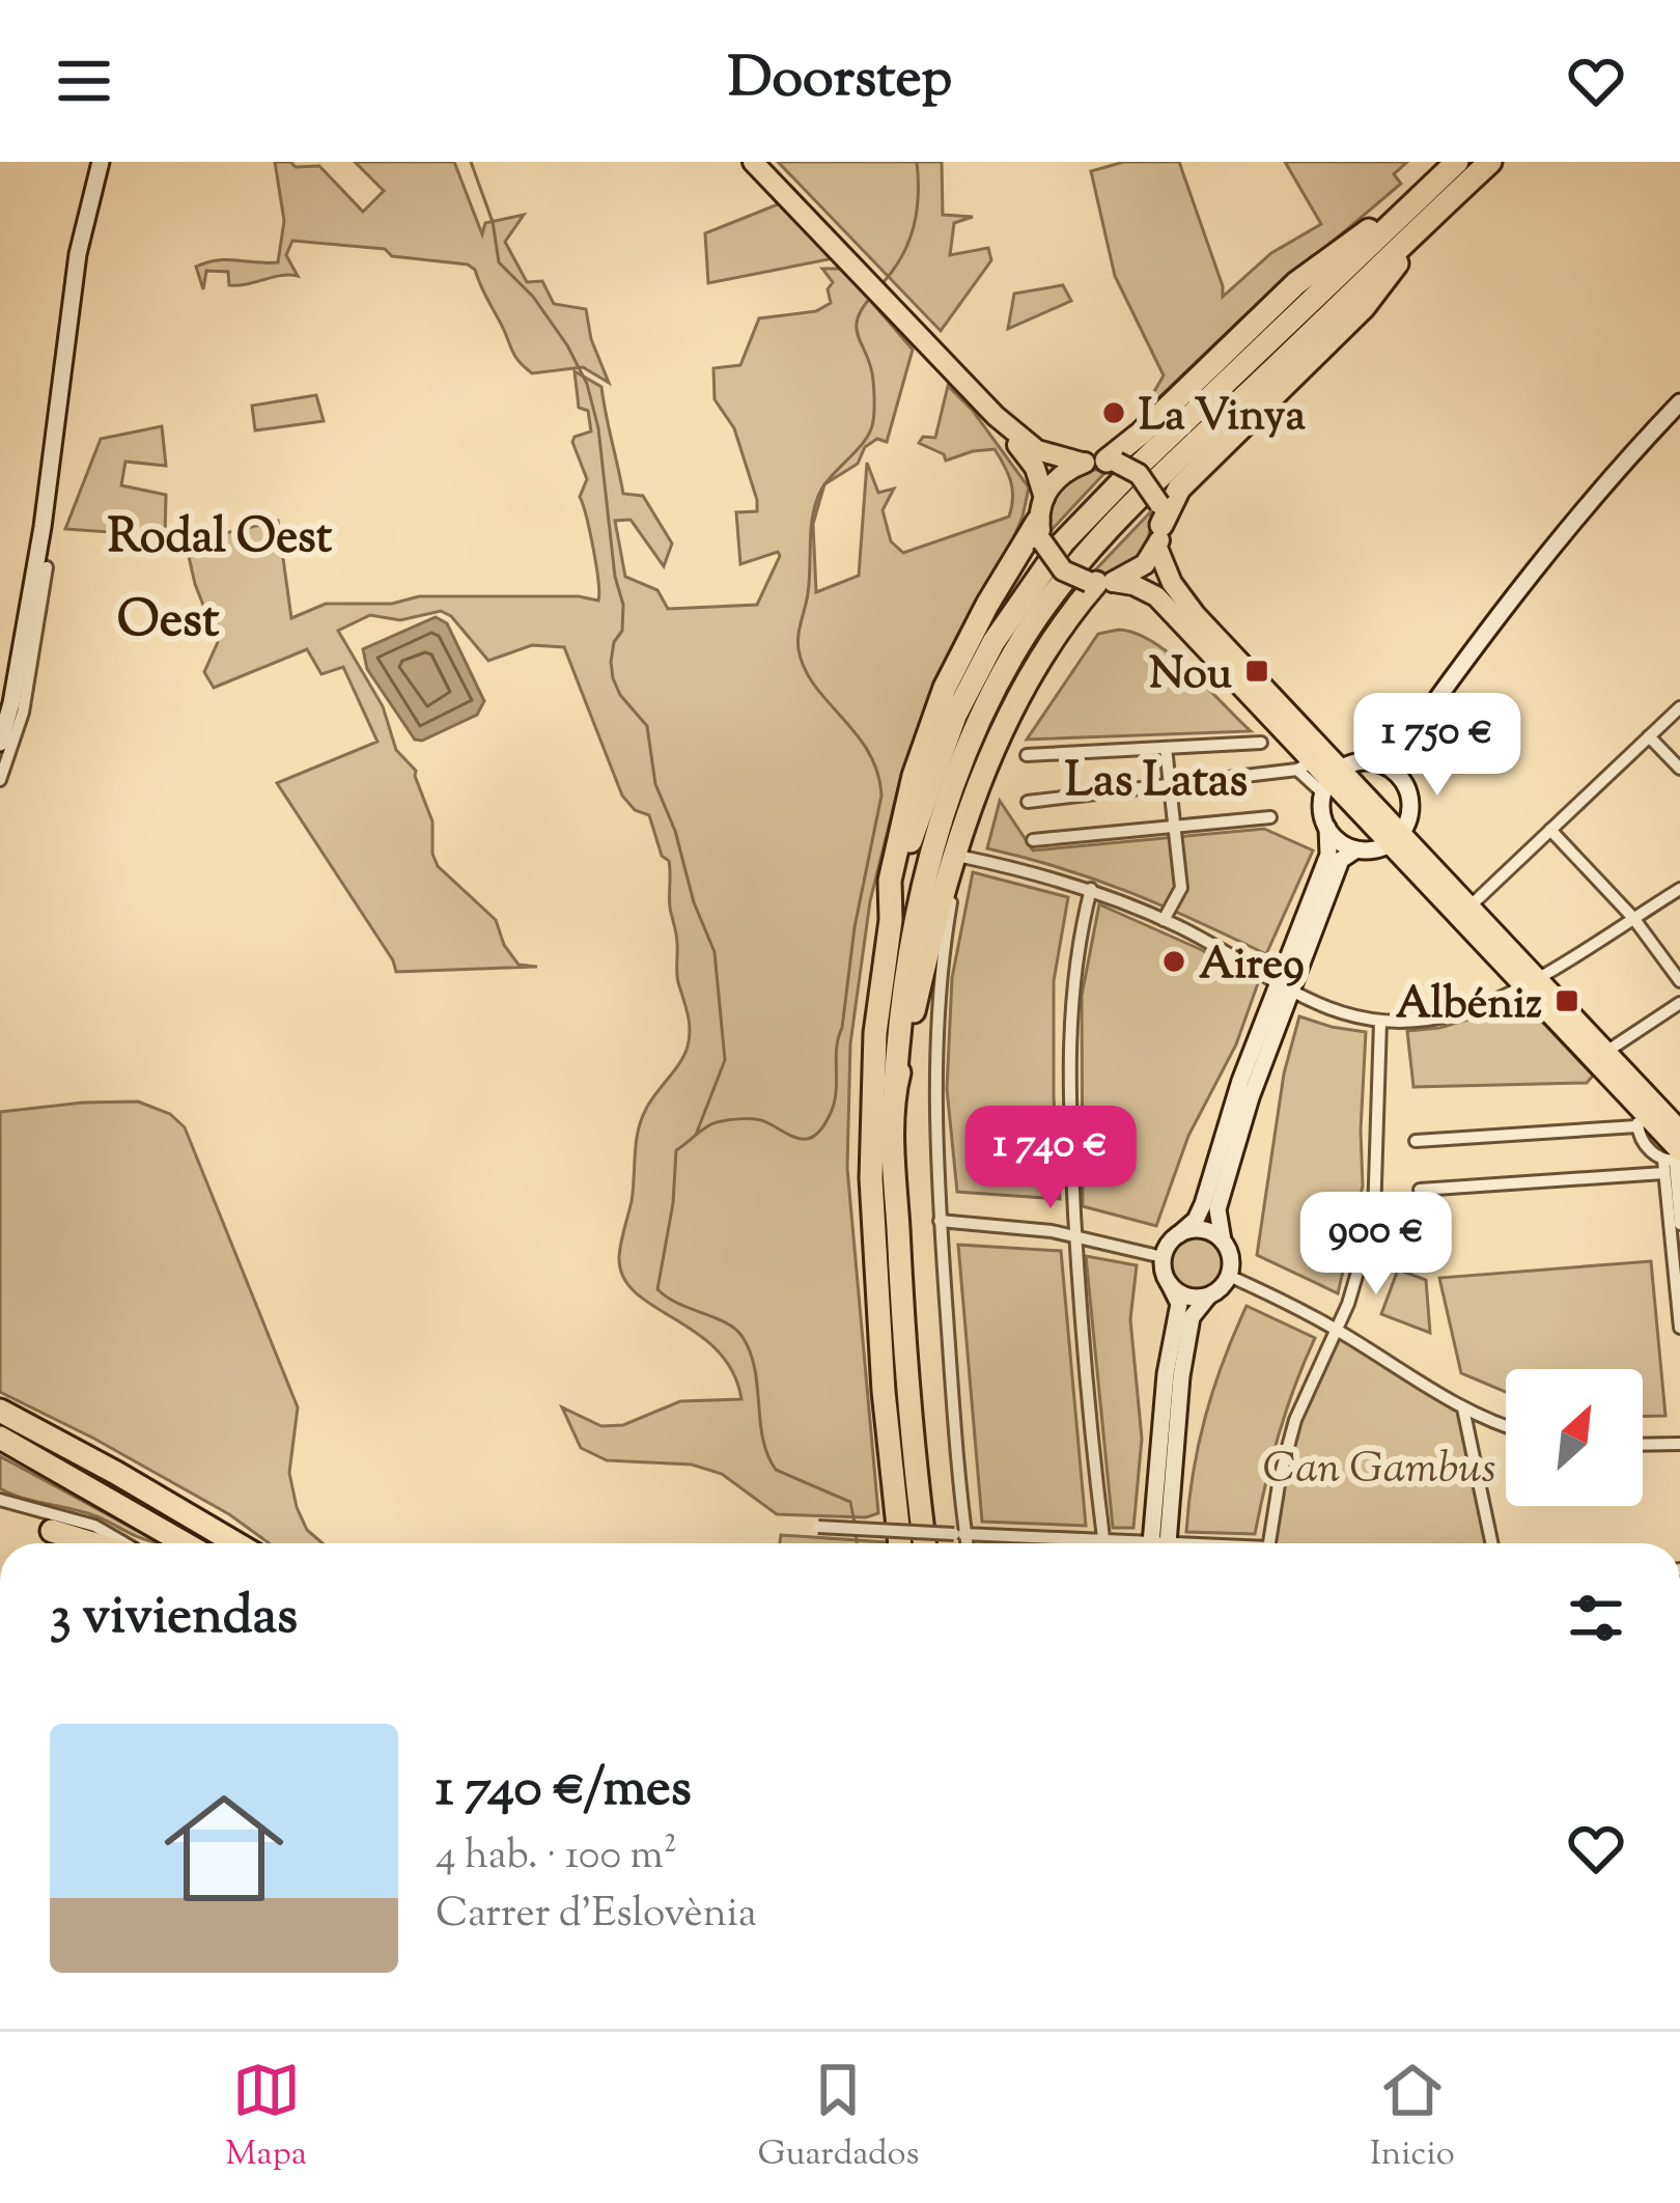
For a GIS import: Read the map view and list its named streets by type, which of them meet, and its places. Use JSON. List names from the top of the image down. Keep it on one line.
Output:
{"districts":["Rodal Oest","Oest","Las Latas"],"parks":["Can Gambus"],"places":{"other":["La Vinya","Aire9"],"transit":["Nou","Albéniz"]},"north":"top right","page":{"header":"Doorstep","price":["1 750 €","1 740 €","900 €"],"heading":"3 viviendas","list":[{"name":"1 740 €/mes","note":"4 hab. · 100 m² · Carrer d'Eslovènia"}],"tabs":["Mapa","Guardados","Inicio"]}}
